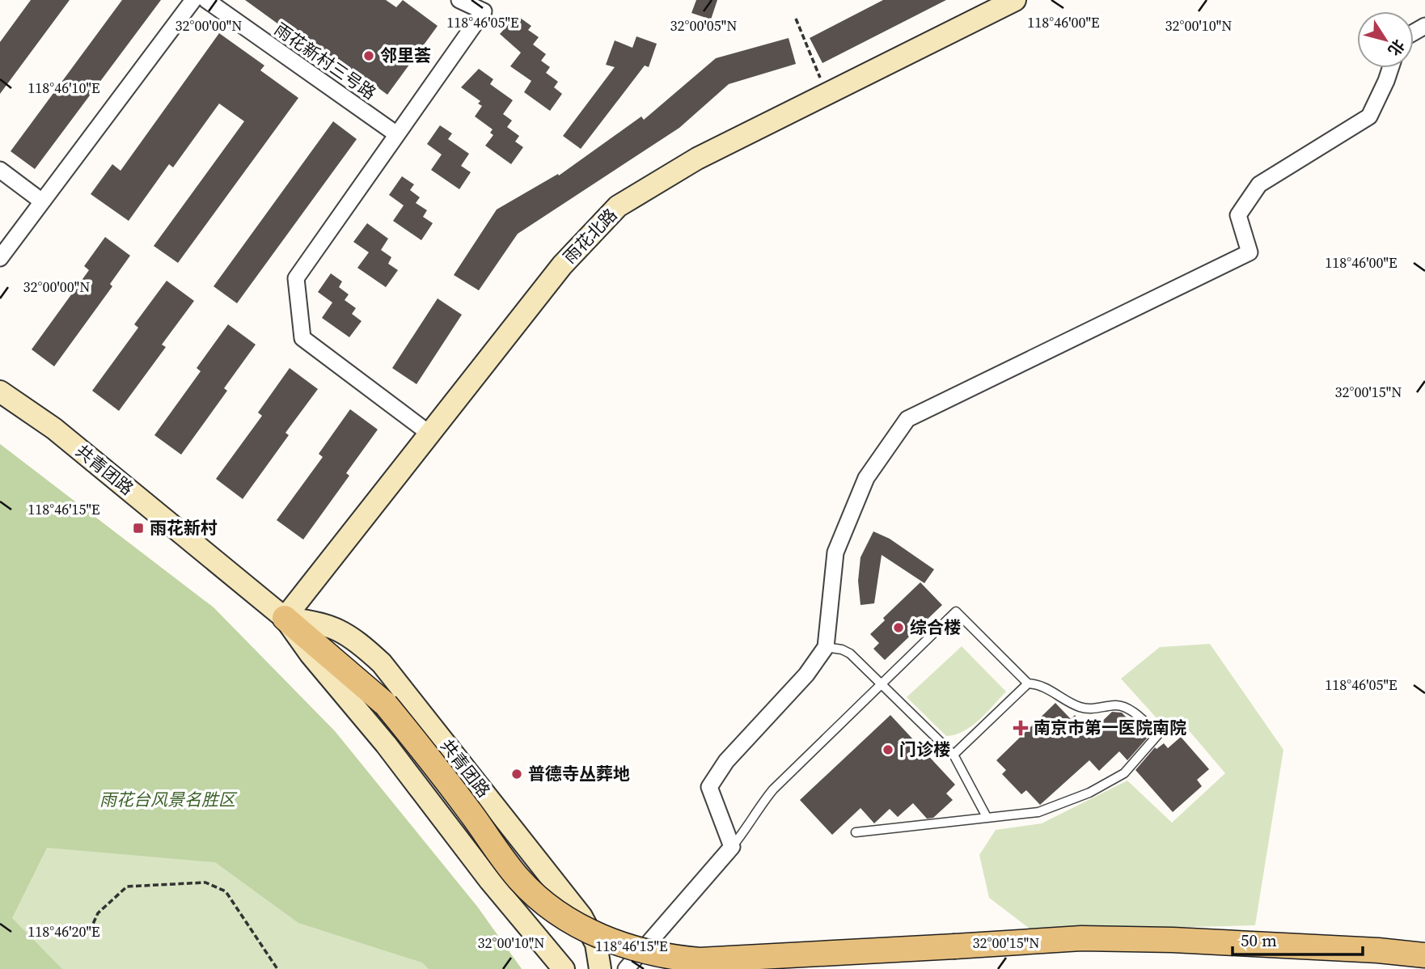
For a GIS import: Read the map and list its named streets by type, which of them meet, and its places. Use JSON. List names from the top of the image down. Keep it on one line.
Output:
{"streets":{"street":["雨花新村三号路","雨花北路","共青团路"]},"crossings":[["雨花北路","共青团路"]],"parks":["雨花台风景名胜区"],"places":{"other":["邻里荟","综合楼","门诊楼","普德寺丛葬地"],"transit":["雨花新村"],"health":["南京市第一医院南院"]},"scale_bar":"50 m","north":"bottom right","coordinates":["118°46'05\"E","118°46'00\"E","32°00'00\"N","32°00'05\"N","32°00'10\"N","118°46'10\"E","32°00'15\"N","118°46'15\"E","118°46'20\"E"]}
